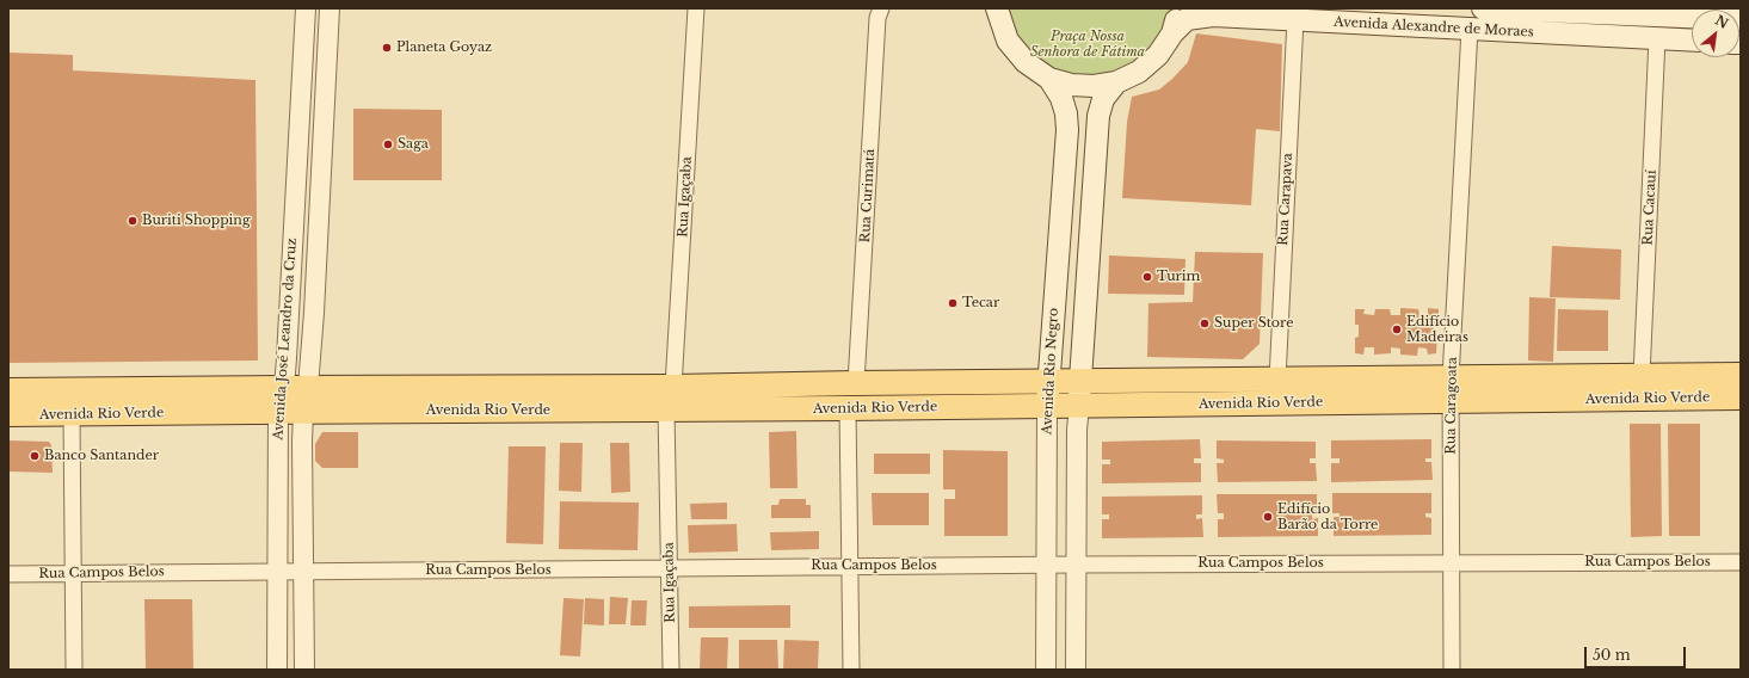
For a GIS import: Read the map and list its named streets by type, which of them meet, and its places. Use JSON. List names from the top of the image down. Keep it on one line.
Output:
{"streets":{"main road":["Avenida Alexandre de Moraes","Avenida Rio Negro","Avenida Rio Verde"],"street":["Rua Curimatá","Rua Igaçaba","Rua Carapava","Rua Cacauí","Avenida José Leandro da Cruz","Rua Caragoata","Rua Campos Belos"]},"crossings":[["Avenida Alexandre de Moraes","Rua Carapava"],["Avenida Alexandre de Moraes","Rua Cacauí"],["Avenida Alexandre de Moraes","Rua Caragoata"],["Rua Curimatá","Avenida Rio Verde"],["Rua Igaçaba","Avenida Rio Verde"],["Rua Igaçaba","Rua Campos Belos"],["Rua Carapava","Avenida Rio Verde"],["Rua Cacauí","Avenida Rio Verde"],["Avenida José Leandro da Cruz","Avenida Rio Verde"],["Avenida José Leandro da Cruz","Rua Campos Belos"],["Avenida Rio Negro","Avenida Rio Verde"],["Avenida Rio Negro","Rua Campos Belos"],["Avenida Rio Verde","Rua Caragoata"],["Rua Caragoata","Rua Campos Belos"]],"parks":["Praça Nossa Senhora de Fátima"],"places":["Planeta Goyaz","Saga","Buriti Shopping","Turim","Tecar","Super Store","Edifício Madeiras","Banco Santander","Edifício Barão da Torre"],"scale_bar":"50 m","north":"top right"}
